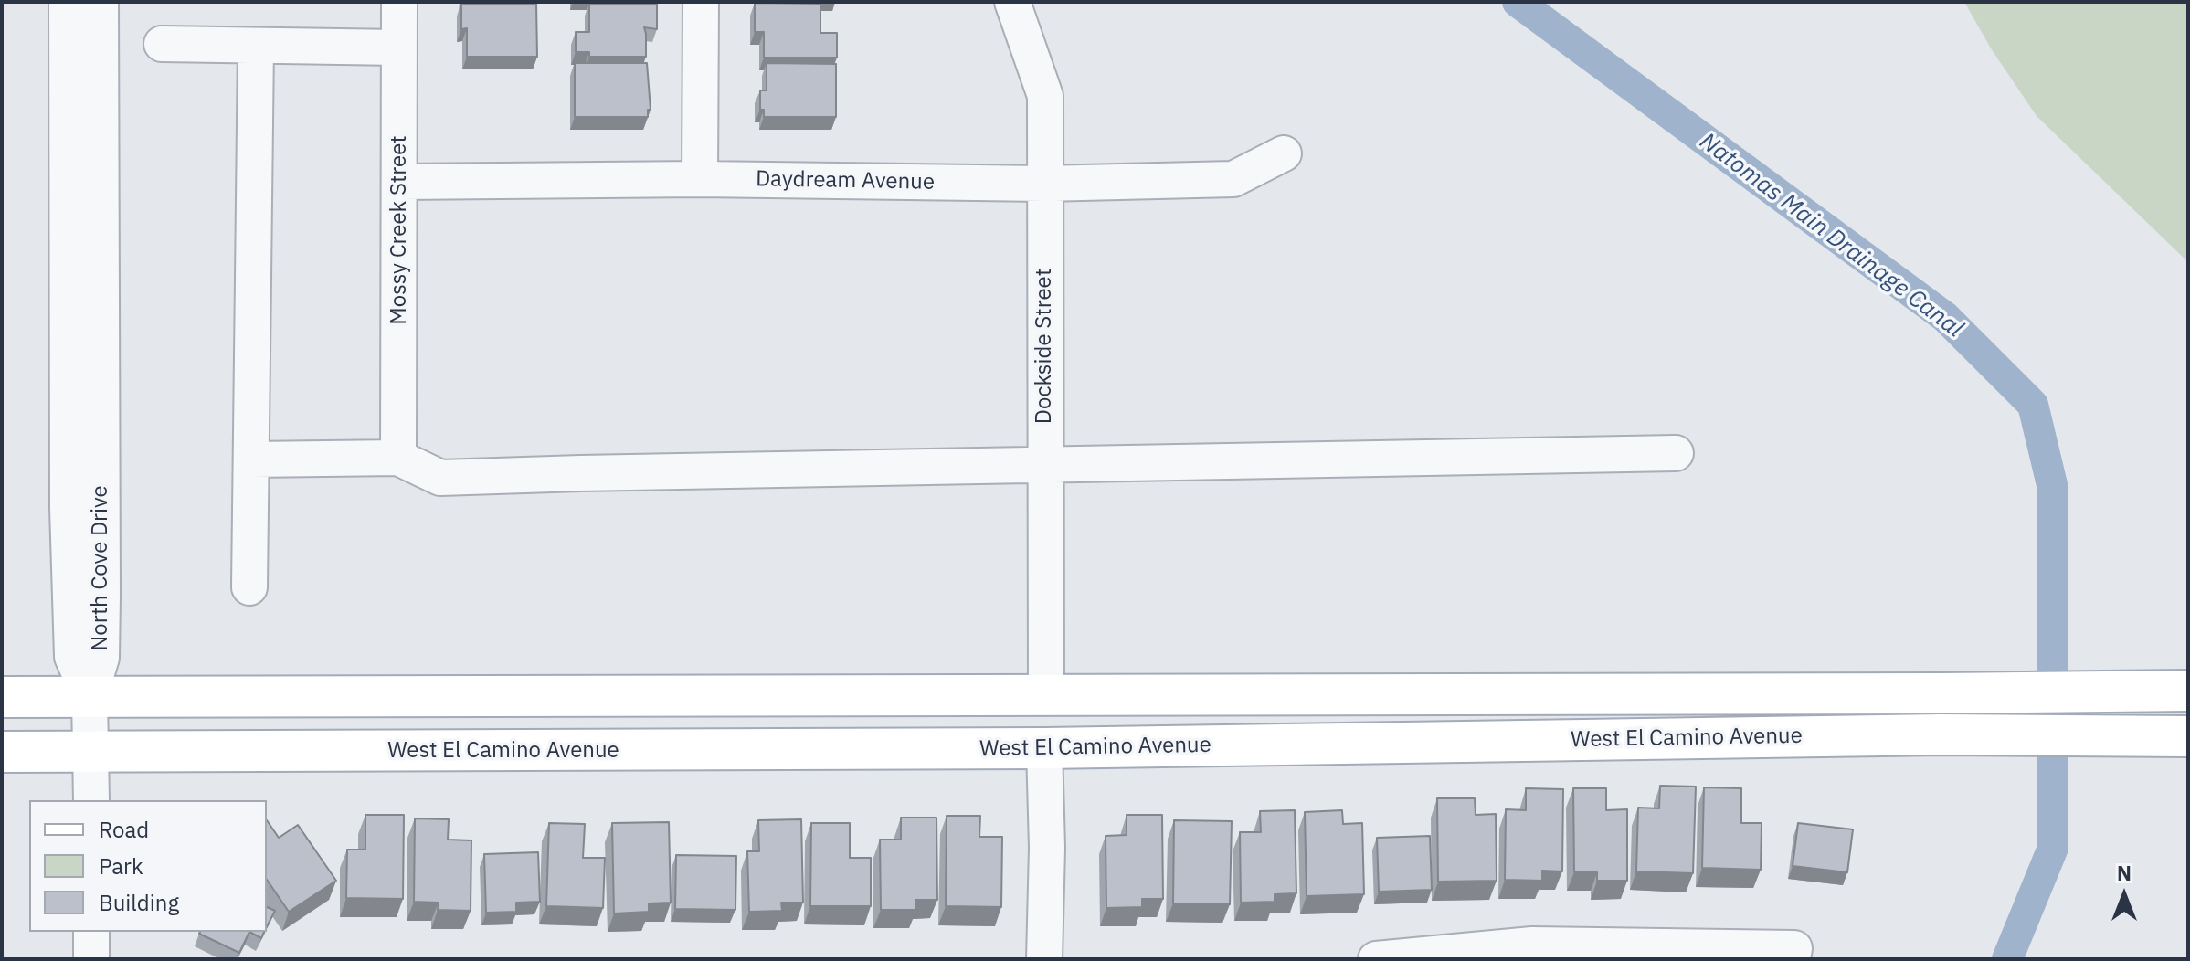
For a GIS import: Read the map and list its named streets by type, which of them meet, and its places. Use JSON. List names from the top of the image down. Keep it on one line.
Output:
{"streets":{"main road":["West El Camino Avenue"],"street":["Daydream Avenue","Mossy Creek Street","Dockside Street","North Cove Drive"]},"crossings":[["Daydream Avenue","Mossy Creek Street"],["Daydream Avenue","Dockside Street"],["Dockside Street","West El Camino Avenue"],["North Cove Drive","West El Camino Avenue"]],"water":["Natomas Main Drainage Canal"],"legend":["Road","Park","Building"],"north":"top"}
